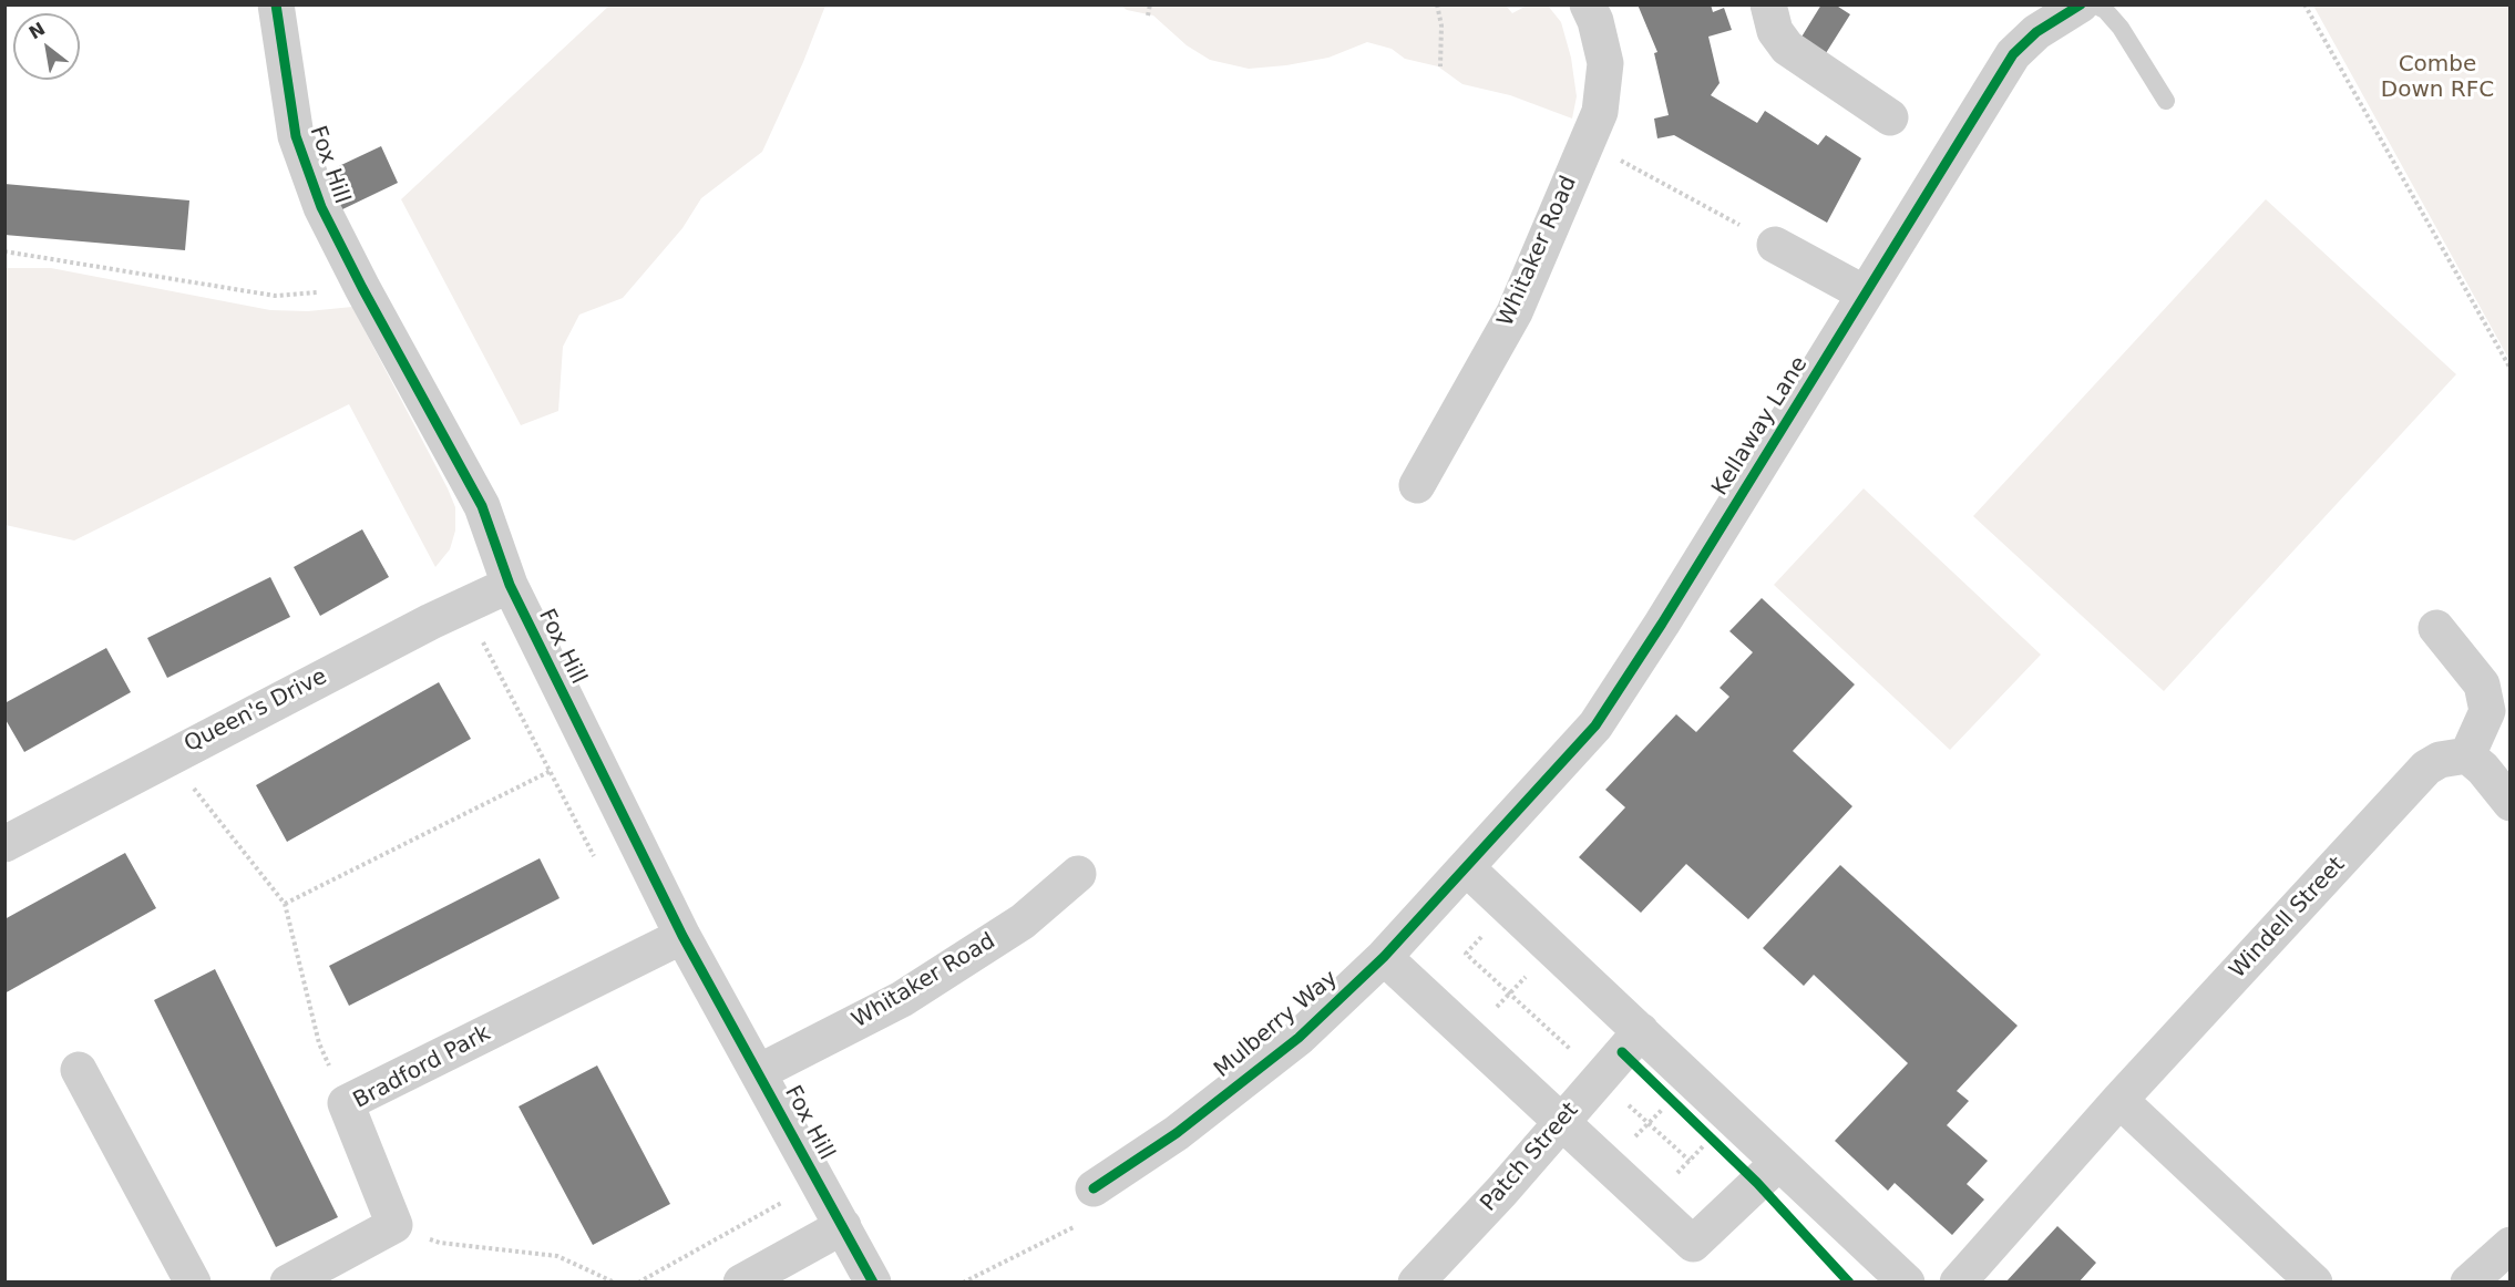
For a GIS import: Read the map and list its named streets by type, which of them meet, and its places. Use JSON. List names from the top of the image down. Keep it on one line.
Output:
{"streets":{"street":["Fox Hill","Whitaker Road","Kellaway Lane","Queen's Drive","Windell Street","Mulberry Way","Bradford Park","Patch Street"]},"crossings":[["Fox Hill","Whitaker Road"],["Fox Hill","Queen's Drive"],["Fox Hill","Bradford Park"],["Kellaway Lane","Mulberry Way"]],"parks":["Combe Down RFC"],"north":"top left"}
